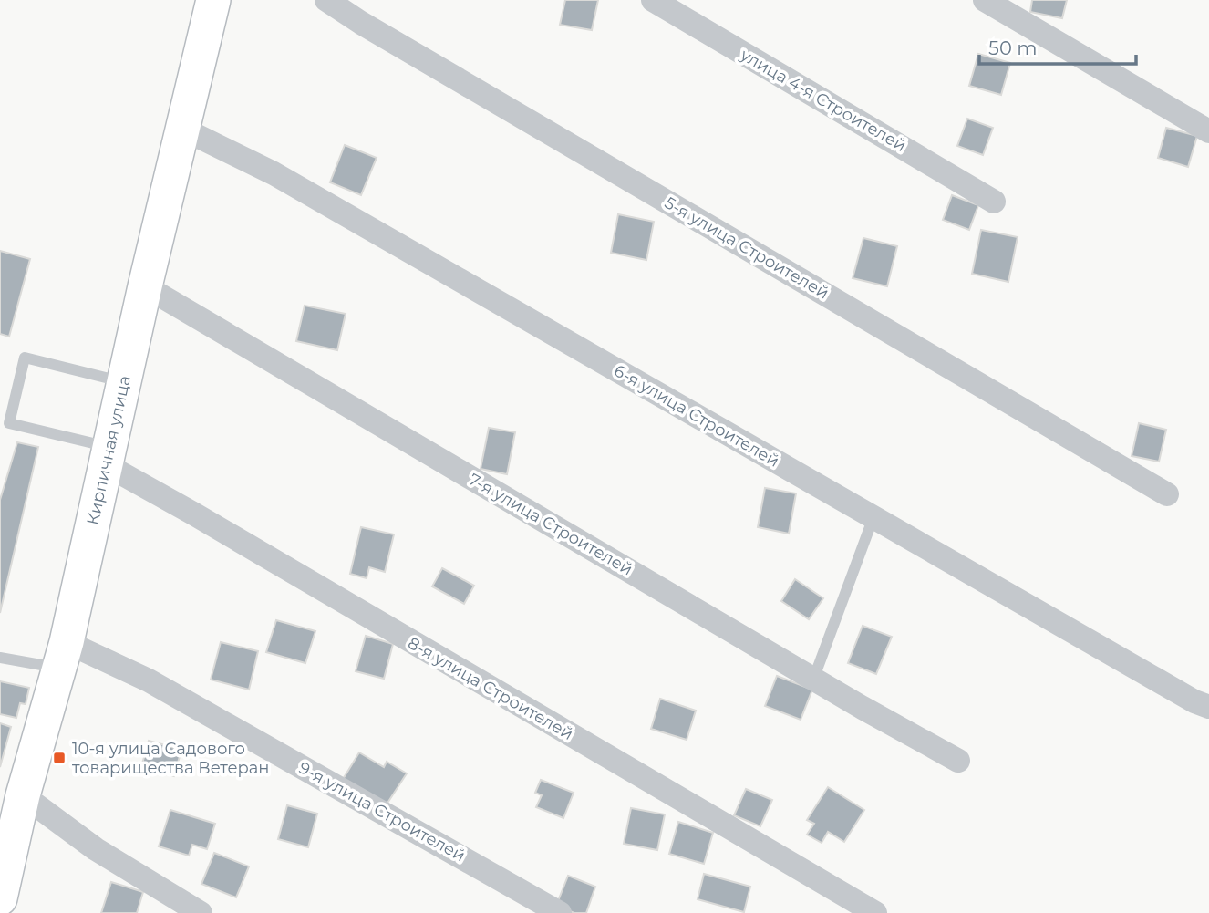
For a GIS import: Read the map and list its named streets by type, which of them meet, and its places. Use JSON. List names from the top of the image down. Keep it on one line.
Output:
{"streets":{"main road":["Кирпичная улица"],"street":["улица 4-я Строителей","5-я улица Строителей","6-я улица Строителей","7-я улица Строителей","8-я улица Строителей","9-я улица Строителей"]},"crossings":[["6-я улица Строителей","Кирпичная улица"],["Кирпичная улица","7-я улица Строителей"],["Кирпичная улица","8-я улица Строителей"],["Кирпичная улица","9-я улица Строителей"]],"places":{"transit":["10-я улица Садового товарищества Ветеран"]},"scale_bar":"50 m"}
